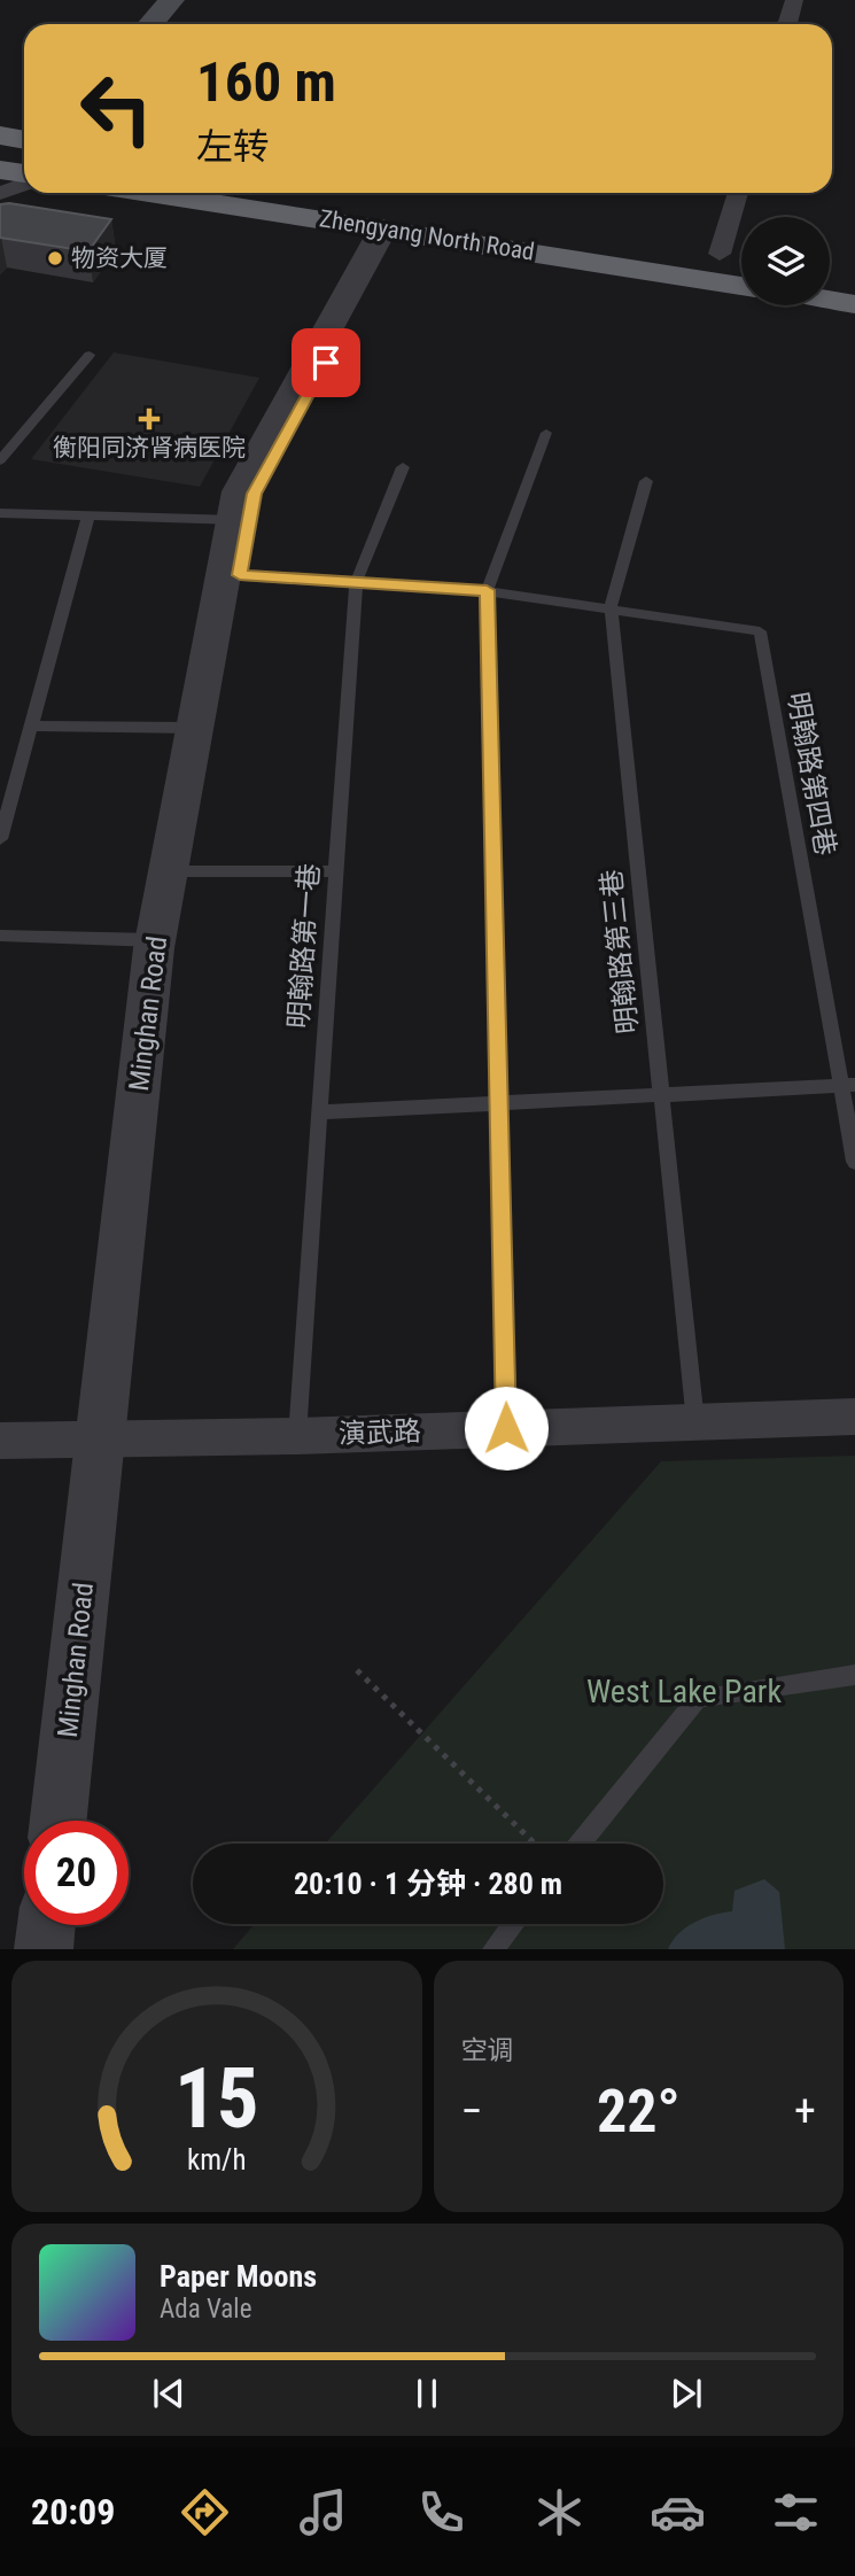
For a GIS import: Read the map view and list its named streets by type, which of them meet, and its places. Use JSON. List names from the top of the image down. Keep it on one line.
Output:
{"streets":{"highway":["Zhengyang North Road"],"street":["Minghan Road","演武路"],"lane":["明翰路第四巷","明翰路第一巷","明翰路第三巷"]},"crossings":[["Zhengyang North Road","Minghan Road"],["明翰路第四巷","明翰路第三巷"],["明翰路第一巷","演武路"],["明翰路第三巷","演武路"],["Minghan Road","演武路"]],"parks":["West Lake Park"],"places":{"other":["物资大厦"],"health":["衡阳同济肾病医院"]},"page":{"turn":["160 m","左转"],"limit":"20","trip":"20:10 · 1 分钟 · 280 m","tile":"空调","heat":["−","22°","+"],"song":["Paper Moons","Ada Vale"],"tabs":"20:09","gauge":["15","km/h"]}}
